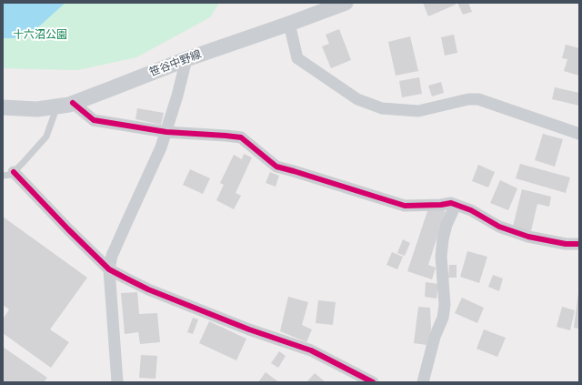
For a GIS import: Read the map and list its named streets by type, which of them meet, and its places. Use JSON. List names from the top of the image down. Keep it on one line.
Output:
{"streets":{"street":["笹谷中野線"]},"parks":["十六沼公園"]}
